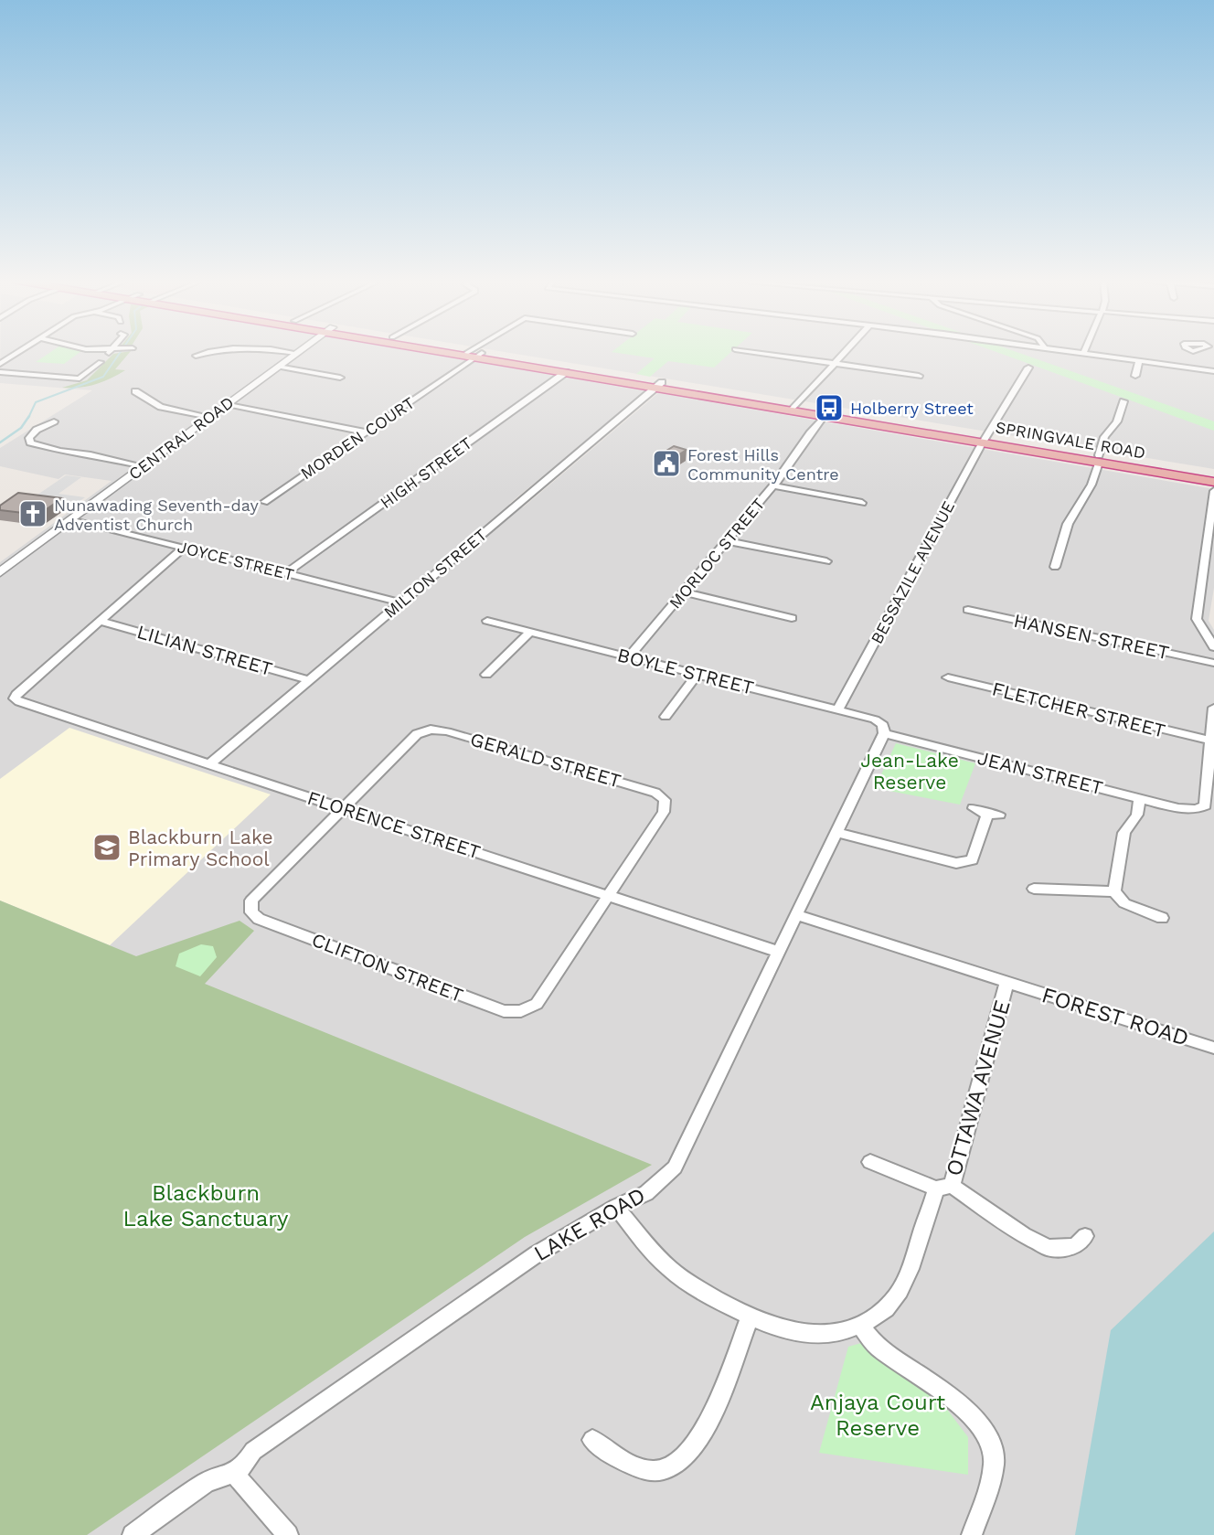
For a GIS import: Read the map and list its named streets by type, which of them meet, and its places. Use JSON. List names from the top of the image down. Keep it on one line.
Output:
{"streets":{"highway":["SPRINGVALE ROAD"],"street":["CENTRAL ROAD","MORDEN COURT","HIGH STREET","MORLOC STREET","JOYCE STREET","BESSAZILE AVENUE","MILTON STREET","HANSEN STREET","LILIAN STREET","BOYLE STREET","FLETCHER STREET","GERALD STREET","JEAN STREET","FLORENCE STREET","CLIFTON STREET","FOREST ROAD","OTTAWA AVENUE","LAKE ROAD"]},"crossings":[["CENTRAL ROAD","JOYCE STREET"],["MORDEN COURT","SPRINGVALE ROAD"],["SPRINGVALE ROAD","HIGH STREET"],["SPRINGVALE ROAD","MORLOC STREET"],["SPRINGVALE ROAD","BESSAZILE AVENUE"],["SPRINGVALE ROAD","MILTON STREET"],["HIGH STREET","JOYCE STREET"],["MORLOC STREET","BOYLE STREET"],["JOYCE STREET","MILTON STREET"],["BESSAZILE AVENUE","BOYLE STREET"],["MILTON STREET","LILIAN STREET"],["MILTON STREET","FLORENCE STREET"],["LILIAN STREET","FLORENCE STREET"],["BOYLE STREET","JEAN STREET"],["BOYLE STREET","LAKE ROAD"],["GERALD STREET","FLORENCE STREET"],["GERALD STREET","CLIFTON STREET"],["JEAN STREET","LAKE ROAD"],["FLORENCE STREET","CLIFTON STREET"],["FLORENCE STREET","LAKE ROAD"],["FOREST ROAD","OTTAWA AVENUE"],["FOREST ROAD","LAKE ROAD"],["OTTAWA AVENUE","LAKE ROAD"]],"parks":["Jean-Lake Reserve","Blackburn Lake Sanctuary","Anjaya Court Reserve"],"places":{"bus stop":["Holberry Street"],"public building":["Forest Hills Community Centre"],"church":["Nunawading Seventh-day Adventist Church"],"school or university":["Blackburn Lake Primary School"]}}
